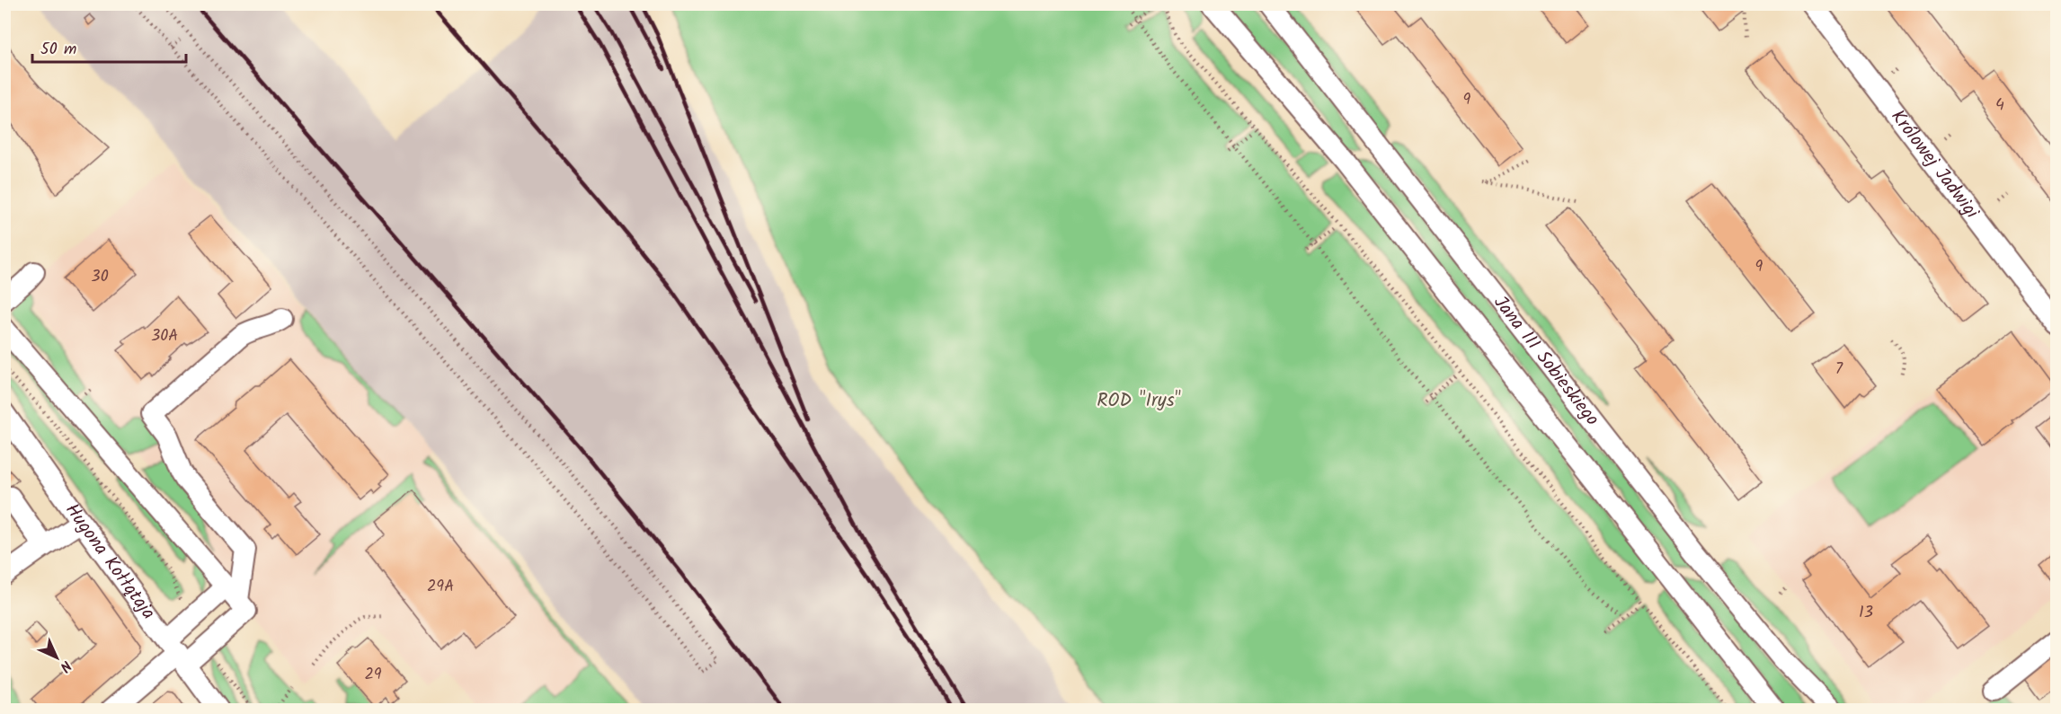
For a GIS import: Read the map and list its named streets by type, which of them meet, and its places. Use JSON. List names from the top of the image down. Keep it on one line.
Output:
{"streets":{"street":["Królowej Jadwigi","Jana III Sobieskiego","Hugona Kołłątaja"]},"parks":["ROD \"Irys\""],"house_numbers":["9","4","9","30","30A","7","29A","13","29"],"scale_bar":"50 m","north":"bottom right"}
